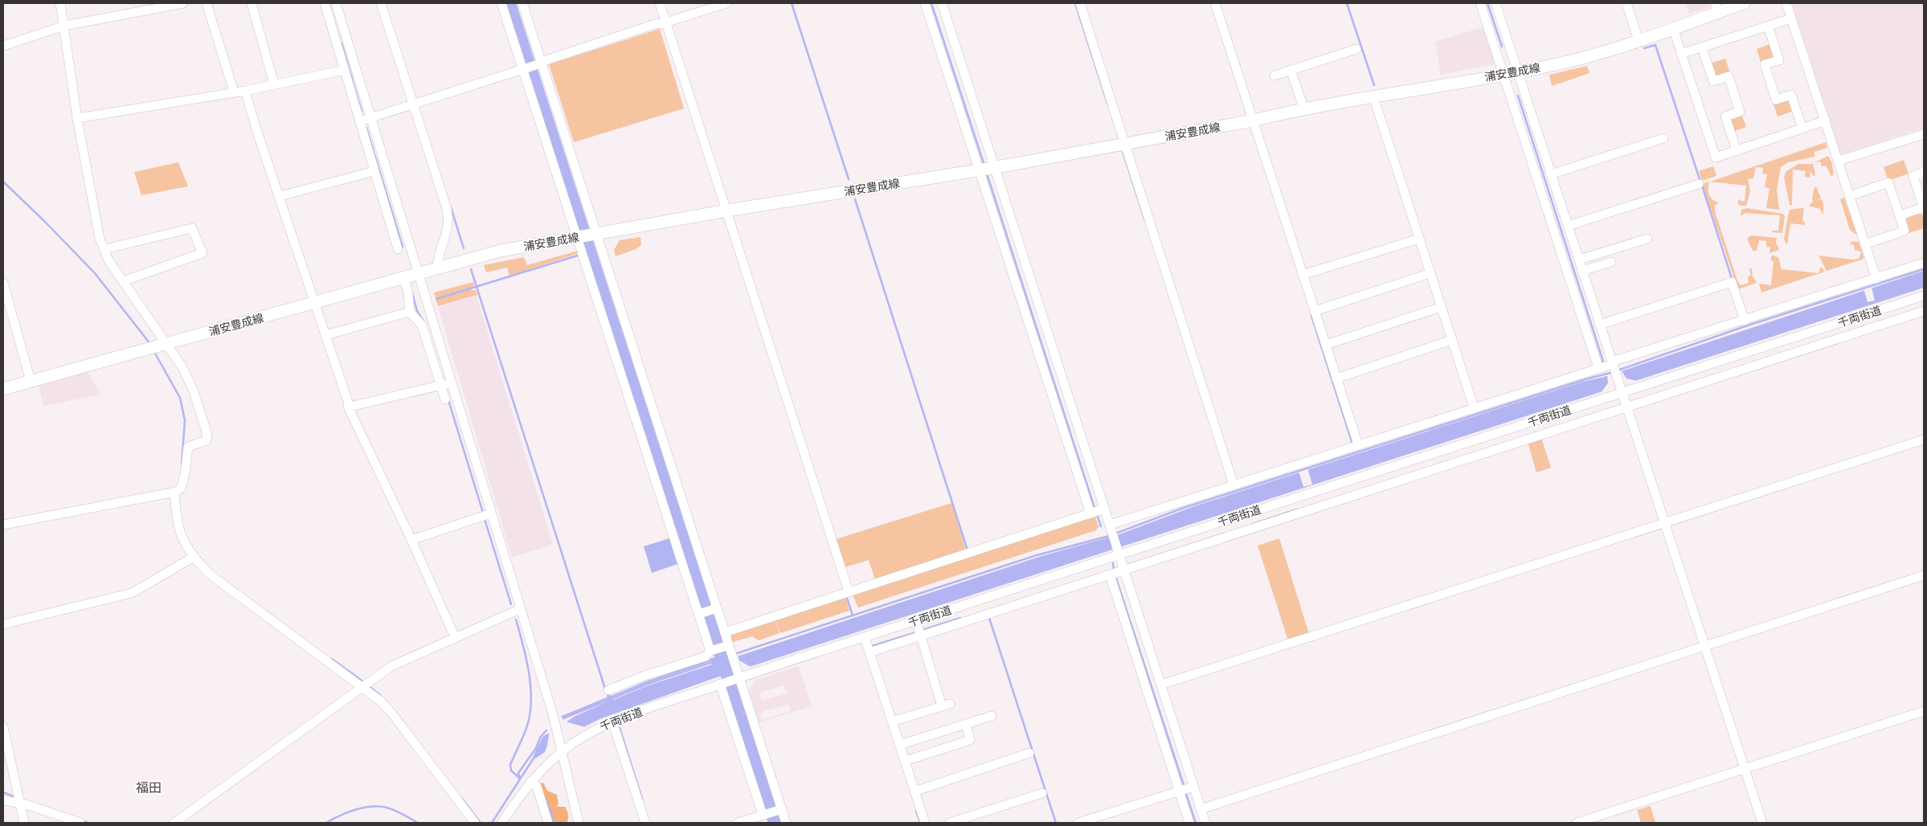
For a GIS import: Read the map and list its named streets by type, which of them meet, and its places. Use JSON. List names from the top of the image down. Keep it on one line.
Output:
{"streets":{"main road":["浦安豊成線"],"street":["千両街道"]},"districts":["福田"]}
